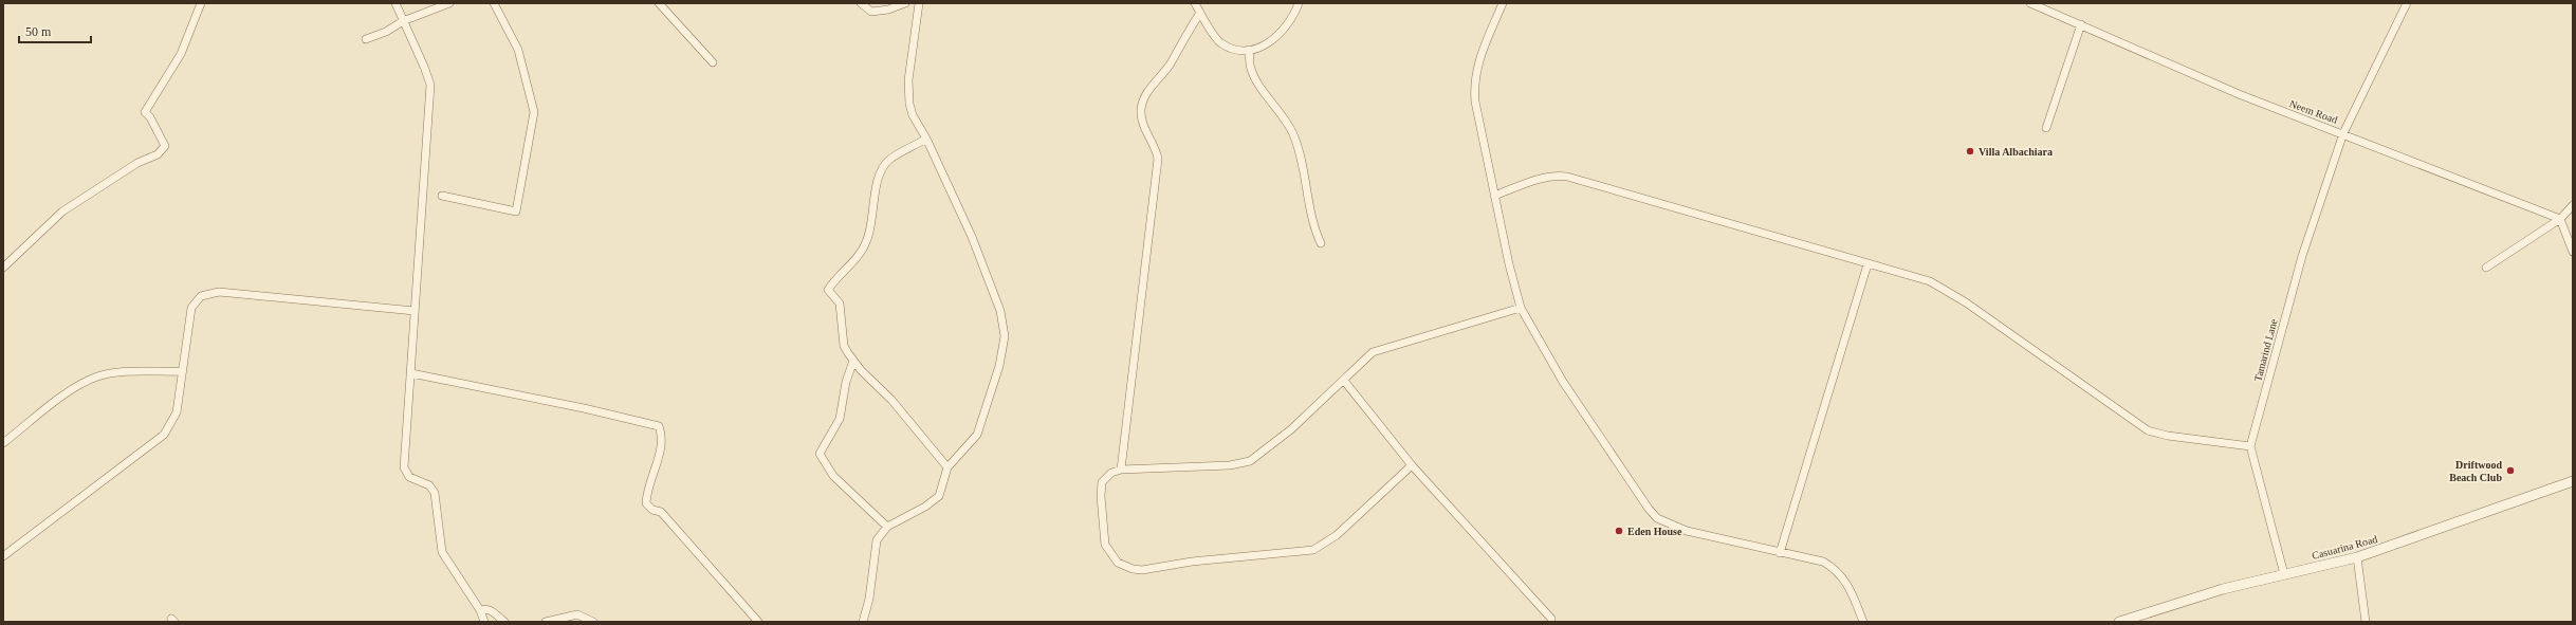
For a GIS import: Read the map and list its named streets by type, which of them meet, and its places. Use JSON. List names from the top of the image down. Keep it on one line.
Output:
{"streets":{"street":["Neem Road","Tamarind Lane","Casuarina Road"]},"crossings":[["Neem Road","Tamarind Lane"]],"places":["Villa Albachiara","Driftwood Beach Club","Eden House"],"scale_bar":"50 m"}
